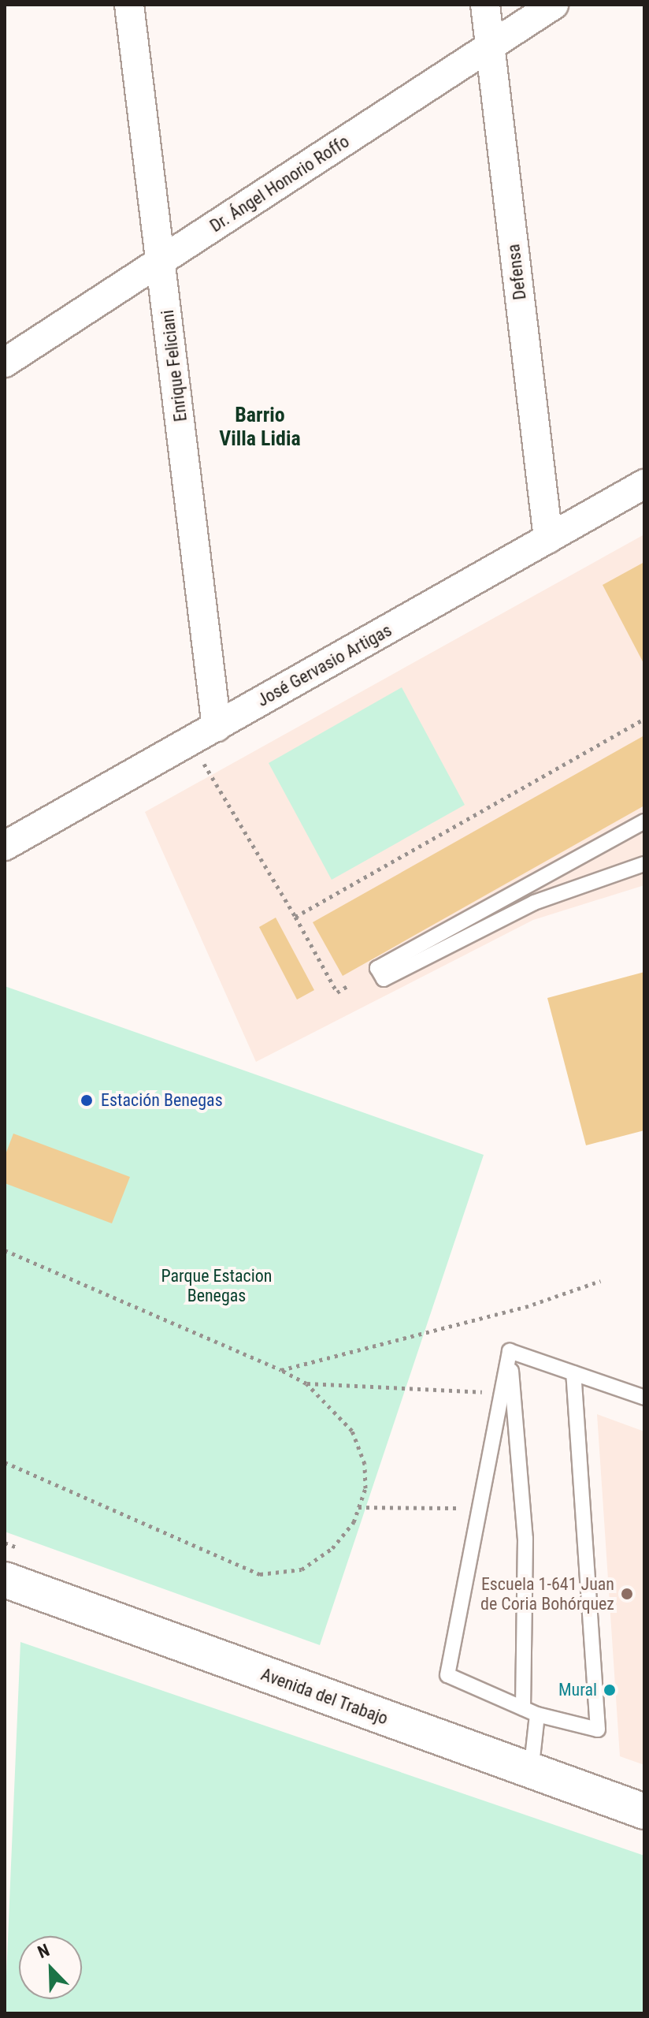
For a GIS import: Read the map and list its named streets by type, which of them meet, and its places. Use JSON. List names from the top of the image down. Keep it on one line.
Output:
{"streets":{"main road":["Avenida del Trabajo"],"street":["Dr. Ángel Honorio Roffo","Defensa","Enrique Feliciani","José Gervasio Artigas"]},"crossings":[["Dr. Ángel Honorio Roffo","Defensa"],["Dr. Ángel Honorio Roffo","Enrique Feliciani"],["Defensa","José Gervasio Artigas"],["Enrique Feliciani","José Gervasio Artigas"]],"districts":["Barrio Villa Lidia"],"parks":["Parque Estacion Benegas"],"places":["Estación Benegas","Escuela 1-641 Juan de Coria Bohórquez","Mural"],"north":"top left"}
